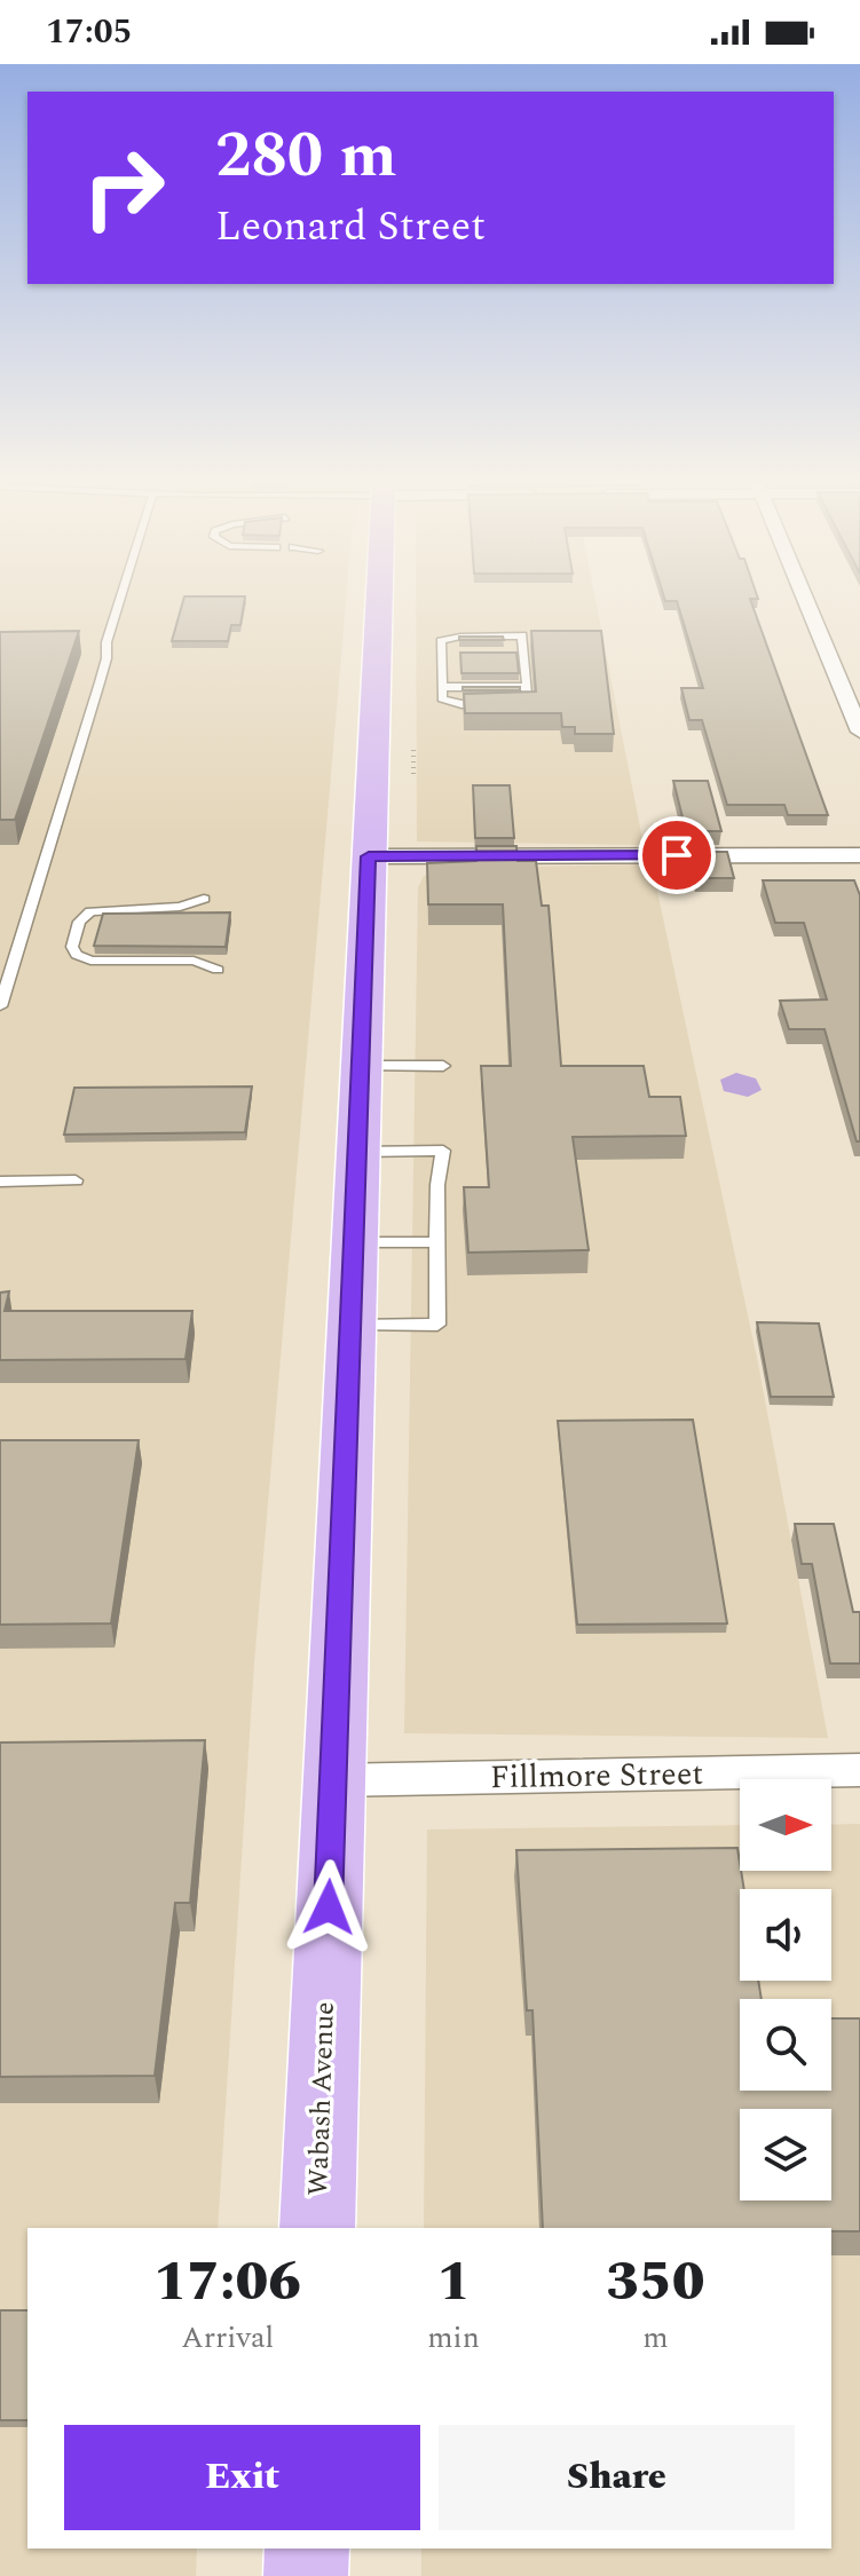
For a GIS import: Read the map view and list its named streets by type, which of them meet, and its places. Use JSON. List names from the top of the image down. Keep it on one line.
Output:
{"streets":{"main road":["Wabash Avenue"],"street":["Fillmore Street"]},"crossings":[["Fillmore Street","Wabash Avenue"]],"north":"right","page":{"status":"17:05","turn":["280 m","Leonard Street"],"eta":["17:06","Arrival","1","min","350","m"],"buttons":["Exit","Share"]}}
